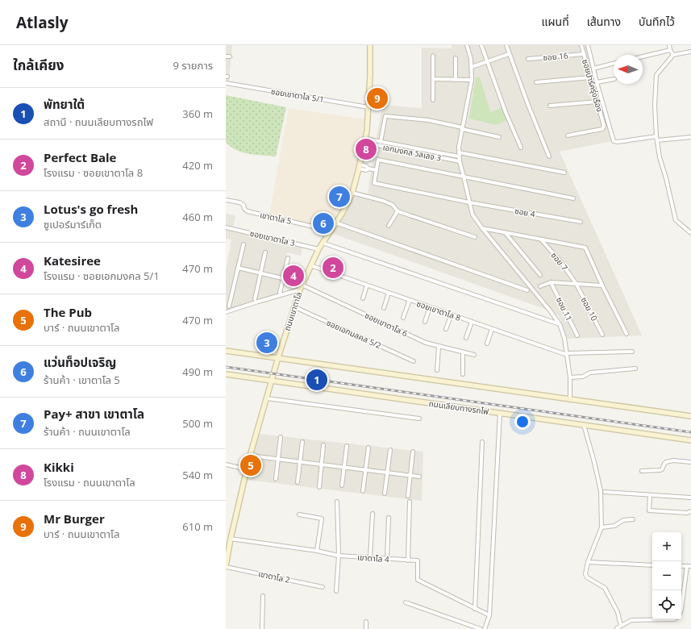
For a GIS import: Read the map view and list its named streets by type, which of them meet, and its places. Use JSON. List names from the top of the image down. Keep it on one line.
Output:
{"streets":{"street":["ซอย 16","ซอยปาร์ครุ่งเรือง","ซอยเขาตาโล 5/1","เอกมงคล วิลเลจ 3","ซอย 4","เขาตาโล 5","ซอยเขาตาโล 3","ซอย 7","ซอย 11","ซอย 10","ซอยเขาตาโล 8","ถนนเขาตาโล","ซอยเขาตาโล 6","ซอยเอกมลคล 5/2","ถนนเลียบทางรถไฟ","เขาตาโล 4","เขาตาโล 2"]},"crossings":[["ซอย 16","ซอยปาร์ครุ่งเรือง"],["ซอยเขาตาโล 5/1","ถนนเขาตาโล"],["เอกมงคล วิลเลจ 3","ถนนเขาตาโล"],["เขาตาโล 5","ถนนเขาตาโล"],["ซอยเขาตาโล 3","ถนนเขาตาโล"],["ซอย 7","ซอย 10"],["ซอยเขาตาโล 8","ถนนเขาตาโล"],["ถนนเขาตาโล","ซอยเขาตาโล 6"],["ถนนเขาตาโล","ซอยเอกมลคล 5/2"],["ถนนเขาตาโล","ถนนเลียบทางรถไฟ"],["ถนนเขาตาโล","เขาตาโล 4"],["ถนนเขาตาโล","เขาตาโล 2"]],"north":"left","page":{"header":"Atlasly","nav":["แผนที่","เส้นทาง","บันทึกไว้"],"heading":["ใกล้เคียง","9 รายการ"],"pins":["9","8","7","6","2","4","3","1","5"],"list":[{"mark":"1","name":"พัทยาใต้","note":"สถานี · ถนนเลียบทางรถไฟ","value":"360 m"},{"mark":"2","name":"Perfect Bale","note":"โรงแรม · ซอยเขาตาโล 8","value":"420 m"},{"mark":"3","name":"Lotus's go fresh","note":"ซูเปอร์มาร์เก็ต","value":"460 m"},{"mark":"4","name":"Katesiree","note":"โรงแรม · ซอยเอกมงคล 5/1","value":"470 m"},{"mark":"5","name":"The Pub","note":"บาร์ · ถนนเขาตาโล","value":"470 m"},{"mark":"6","name":"แว่นท็อปเจริญ","note":"ร้านค้า · เขาตาโล 5","value":"490 m"},{"mark":"7","name":"Pay+ สาขา เขาตาโล","note":"ร้านค้า · ถนนเขาตาโล","value":"500 m"},{"mark":"8","name":"Kikki","note":"โรงแรม · ถนนเขาตาโล","value":"540 m"},{"mark":"9","name":"Mr Burger","note":"บาร์ · ถนนเขาตาโล","value":"610 m"}],"map_buttons":["+","−"]}}
